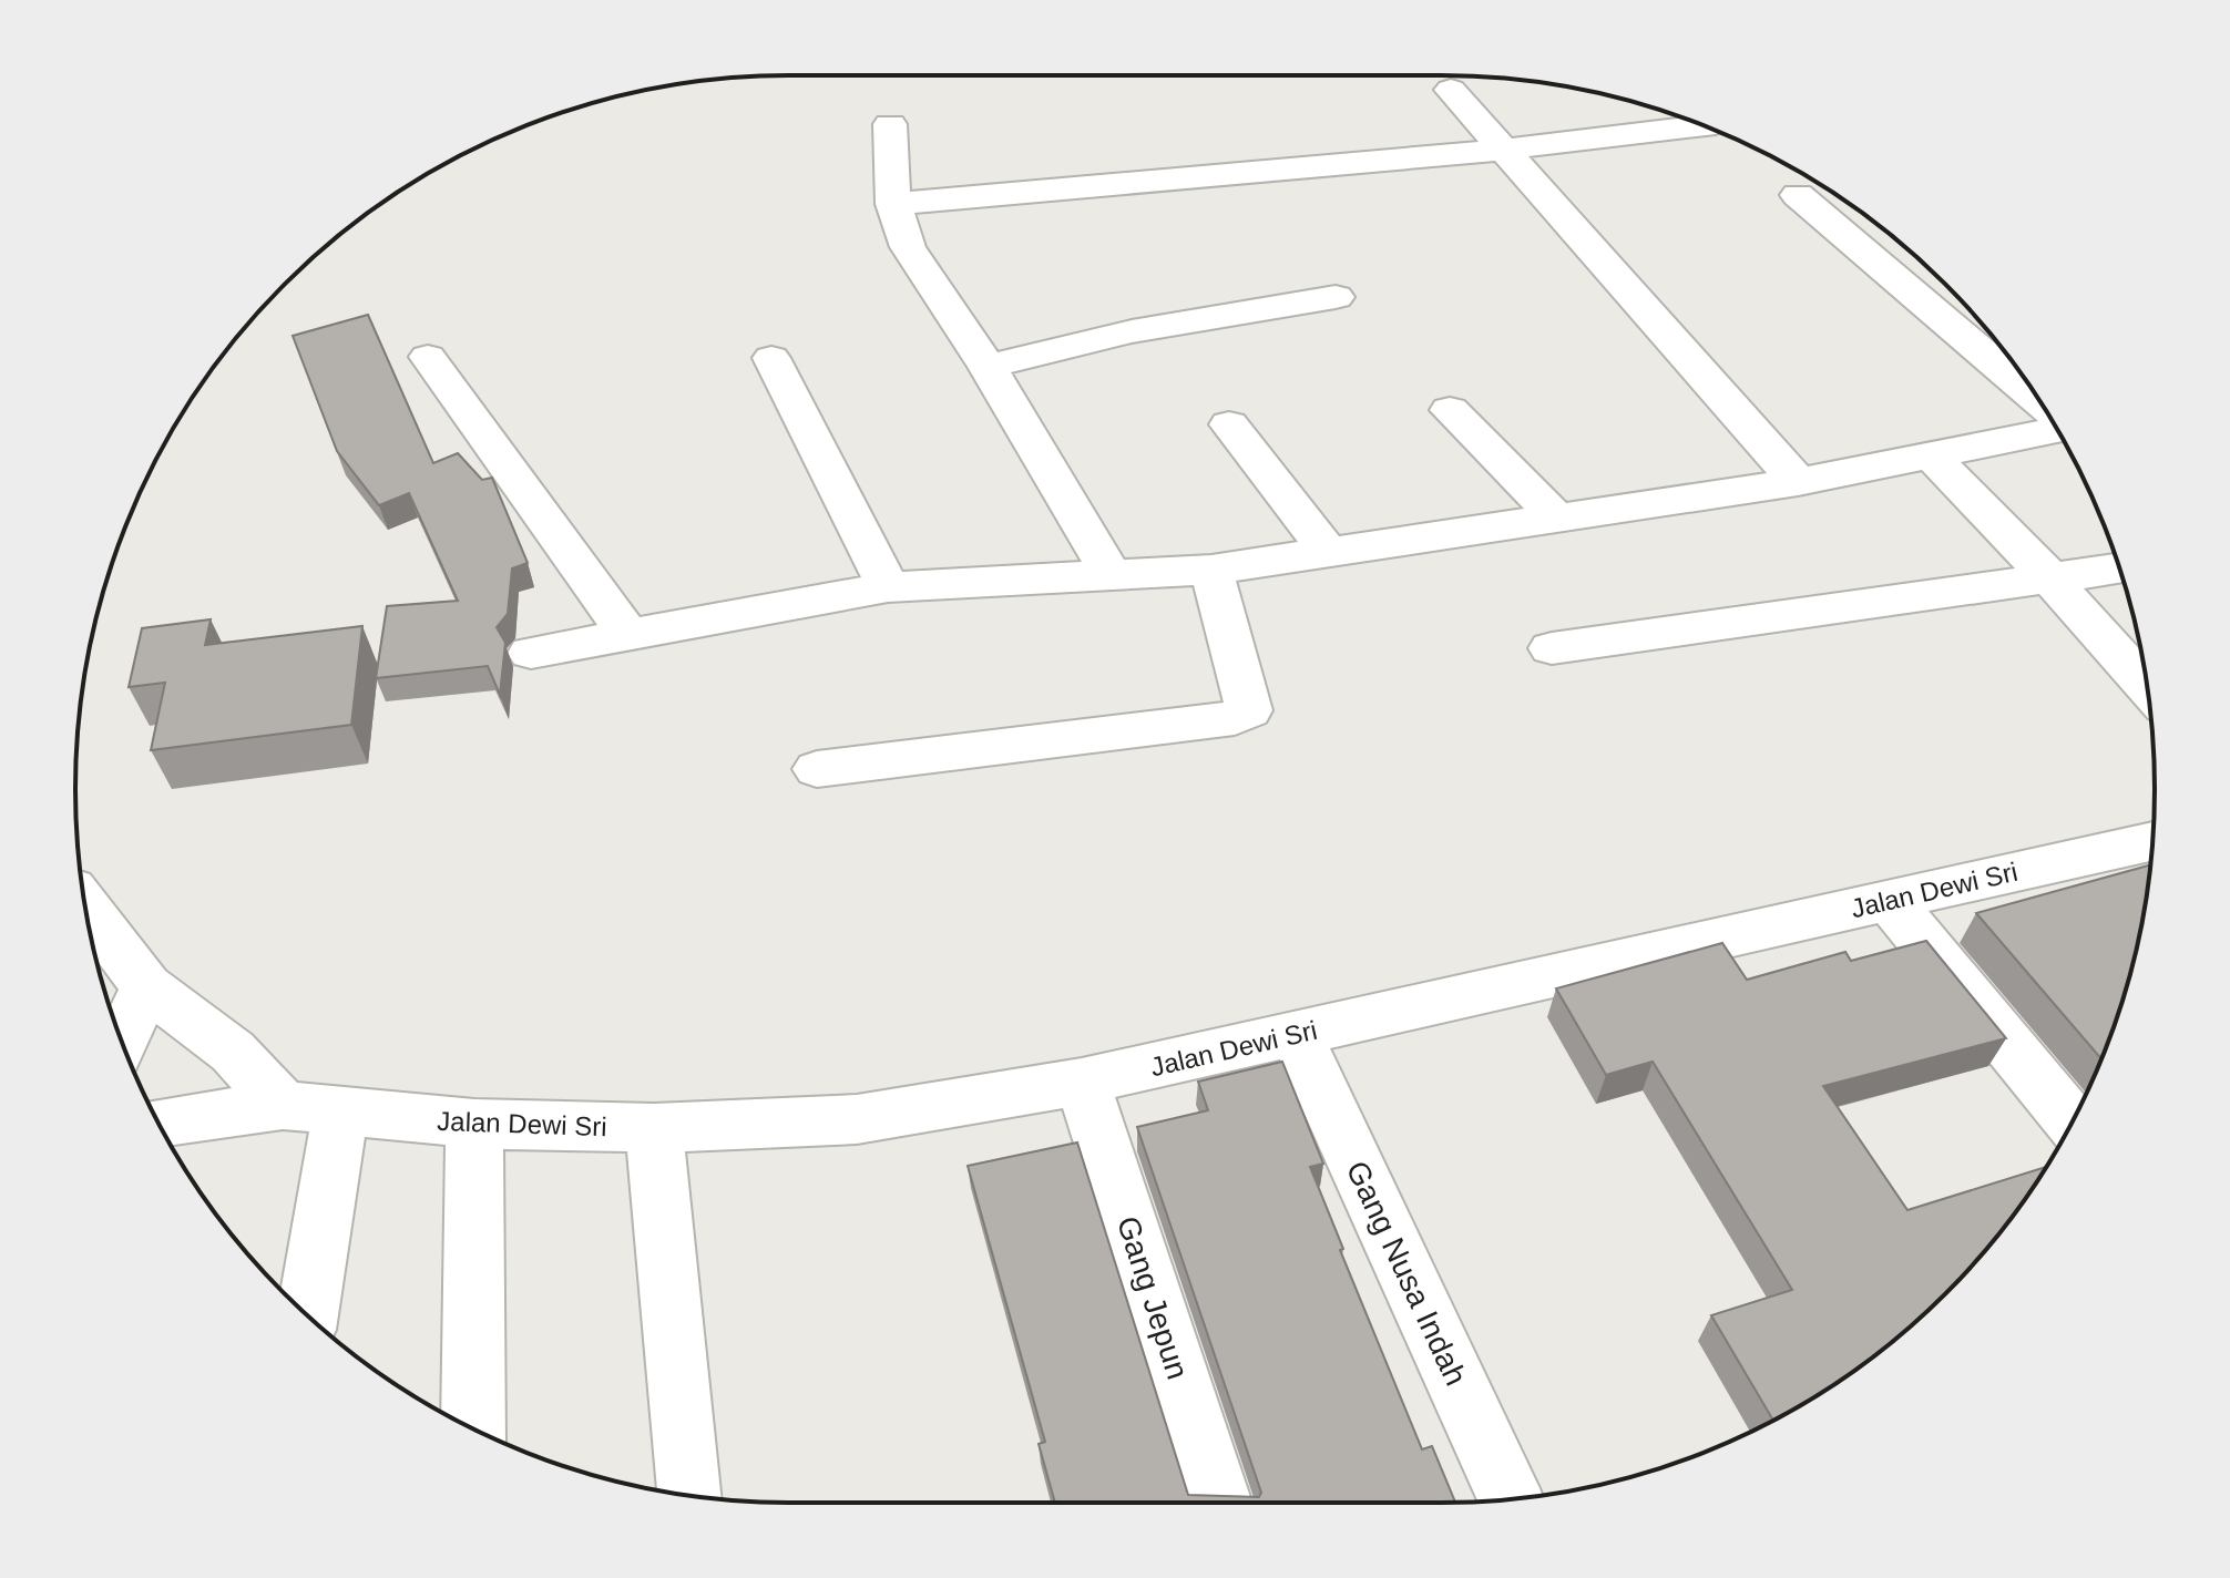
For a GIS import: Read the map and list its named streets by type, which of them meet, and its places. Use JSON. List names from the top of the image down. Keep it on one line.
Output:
{"streets":{"street":["Jalan Dewi Sri","Gang Nusa Indah","Gang Jepun"]},"crossings":[["Jalan Dewi Sri","Gang Nusa Indah"],["Jalan Dewi Sri","Gang Jepun"]]}
